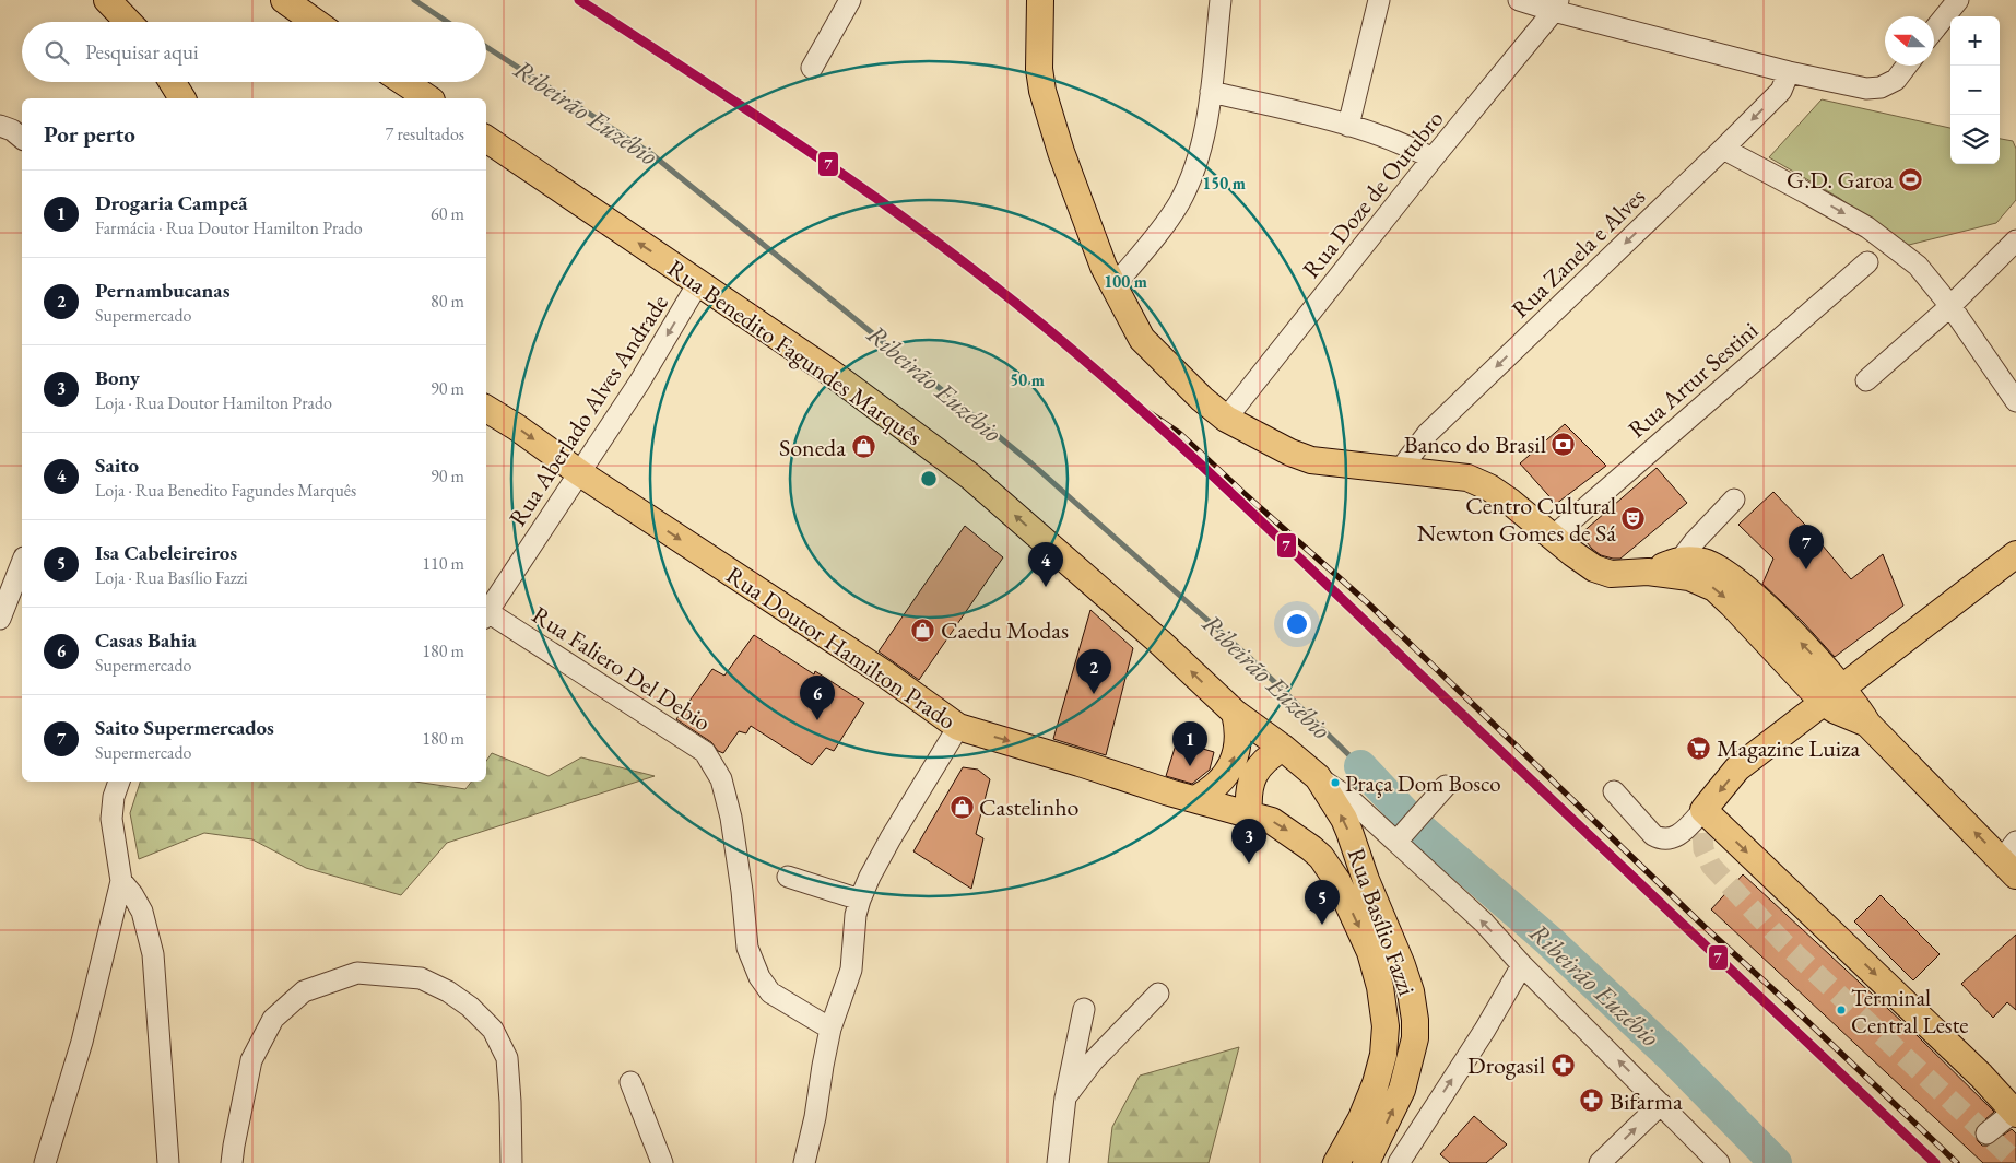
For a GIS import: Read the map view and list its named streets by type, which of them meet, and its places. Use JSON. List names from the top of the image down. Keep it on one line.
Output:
{"streets":{"main road":["Rua Benedito Fagundes Marquês","Rua Doutor Hamilton Prado","Rua Basílio Fazzi"],"street":["Rua Doze de Outubro","Rua Zanela e Alves","Rua Artur Sestini","Rua Aberlado Alves Andrade","Rua Faliero Del Debio"]},"crossings":[["Rua Benedito Fagundes Marquês","Rua Aberlado Alves Andrade"],["Rua Benedito Fagundes Marquês","Rua Basílio Fazzi"],["Rua Aberlado Alves Andrade","Rua Doutor Hamilton Prado"],["Rua Doutor Hamilton Prado","Rua Basílio Fazzi"]],"one_way":["Rua Zanela e Alves","Rua Benedito Fagundes Marquês","Rua Aberlado Alves Andrade","Rua Doutor Hamilton Prado"],"water":["Ribeirão Euzébio"],"places":{"sports":["G.D. Garoa"],"bank":["Banco do Brasil"],"shop":["Soneda","Caedu Modas","Castelinho"],"theatre":["Centro Cultural Newton Gomes de Sá"],"supermarket":["Magazine Luiza"],"other":["Praça Dom Bosco","Terminal Central Leste"],"pharmacy":["Drogasil","Bifarma"]},"lines":["rail line 7"],"north":"left","page":{"map_buttons":["+","−"],"search":"Pesquisar aqui","heading":["Por perto","7 resultados"],"list":[{"mark":"1","name":"Drogaria Campeã","note":"Farmácia · Rua Doutor Hamilton Prado","value":"60 m"},{"mark":"2","name":"Pernambucanas","note":"Supermercado","value":"80 m"},{"mark":"3","name":"Bony","note":"Loja · Rua Doutor Hamilton Prado","value":"90 m"},{"mark":"4","name":"Saito","note":"Loja · Rua Benedito Fagundes Marquês","value":"90 m"},{"mark":"5","name":"Isa Cabeleireiros","note":"Loja · Rua Basílio Fazzi","value":"110 m"},{"mark":"6","name":"Casas Bahia","note":"Supermercado","value":"180 m"},{"mark":"7","name":"Saito Supermercados","note":"Supermercado","value":"180 m"}],"pins":["7","4","2","6","1","3","5"]},"rings":["150 m","100 m","50 m"]}
